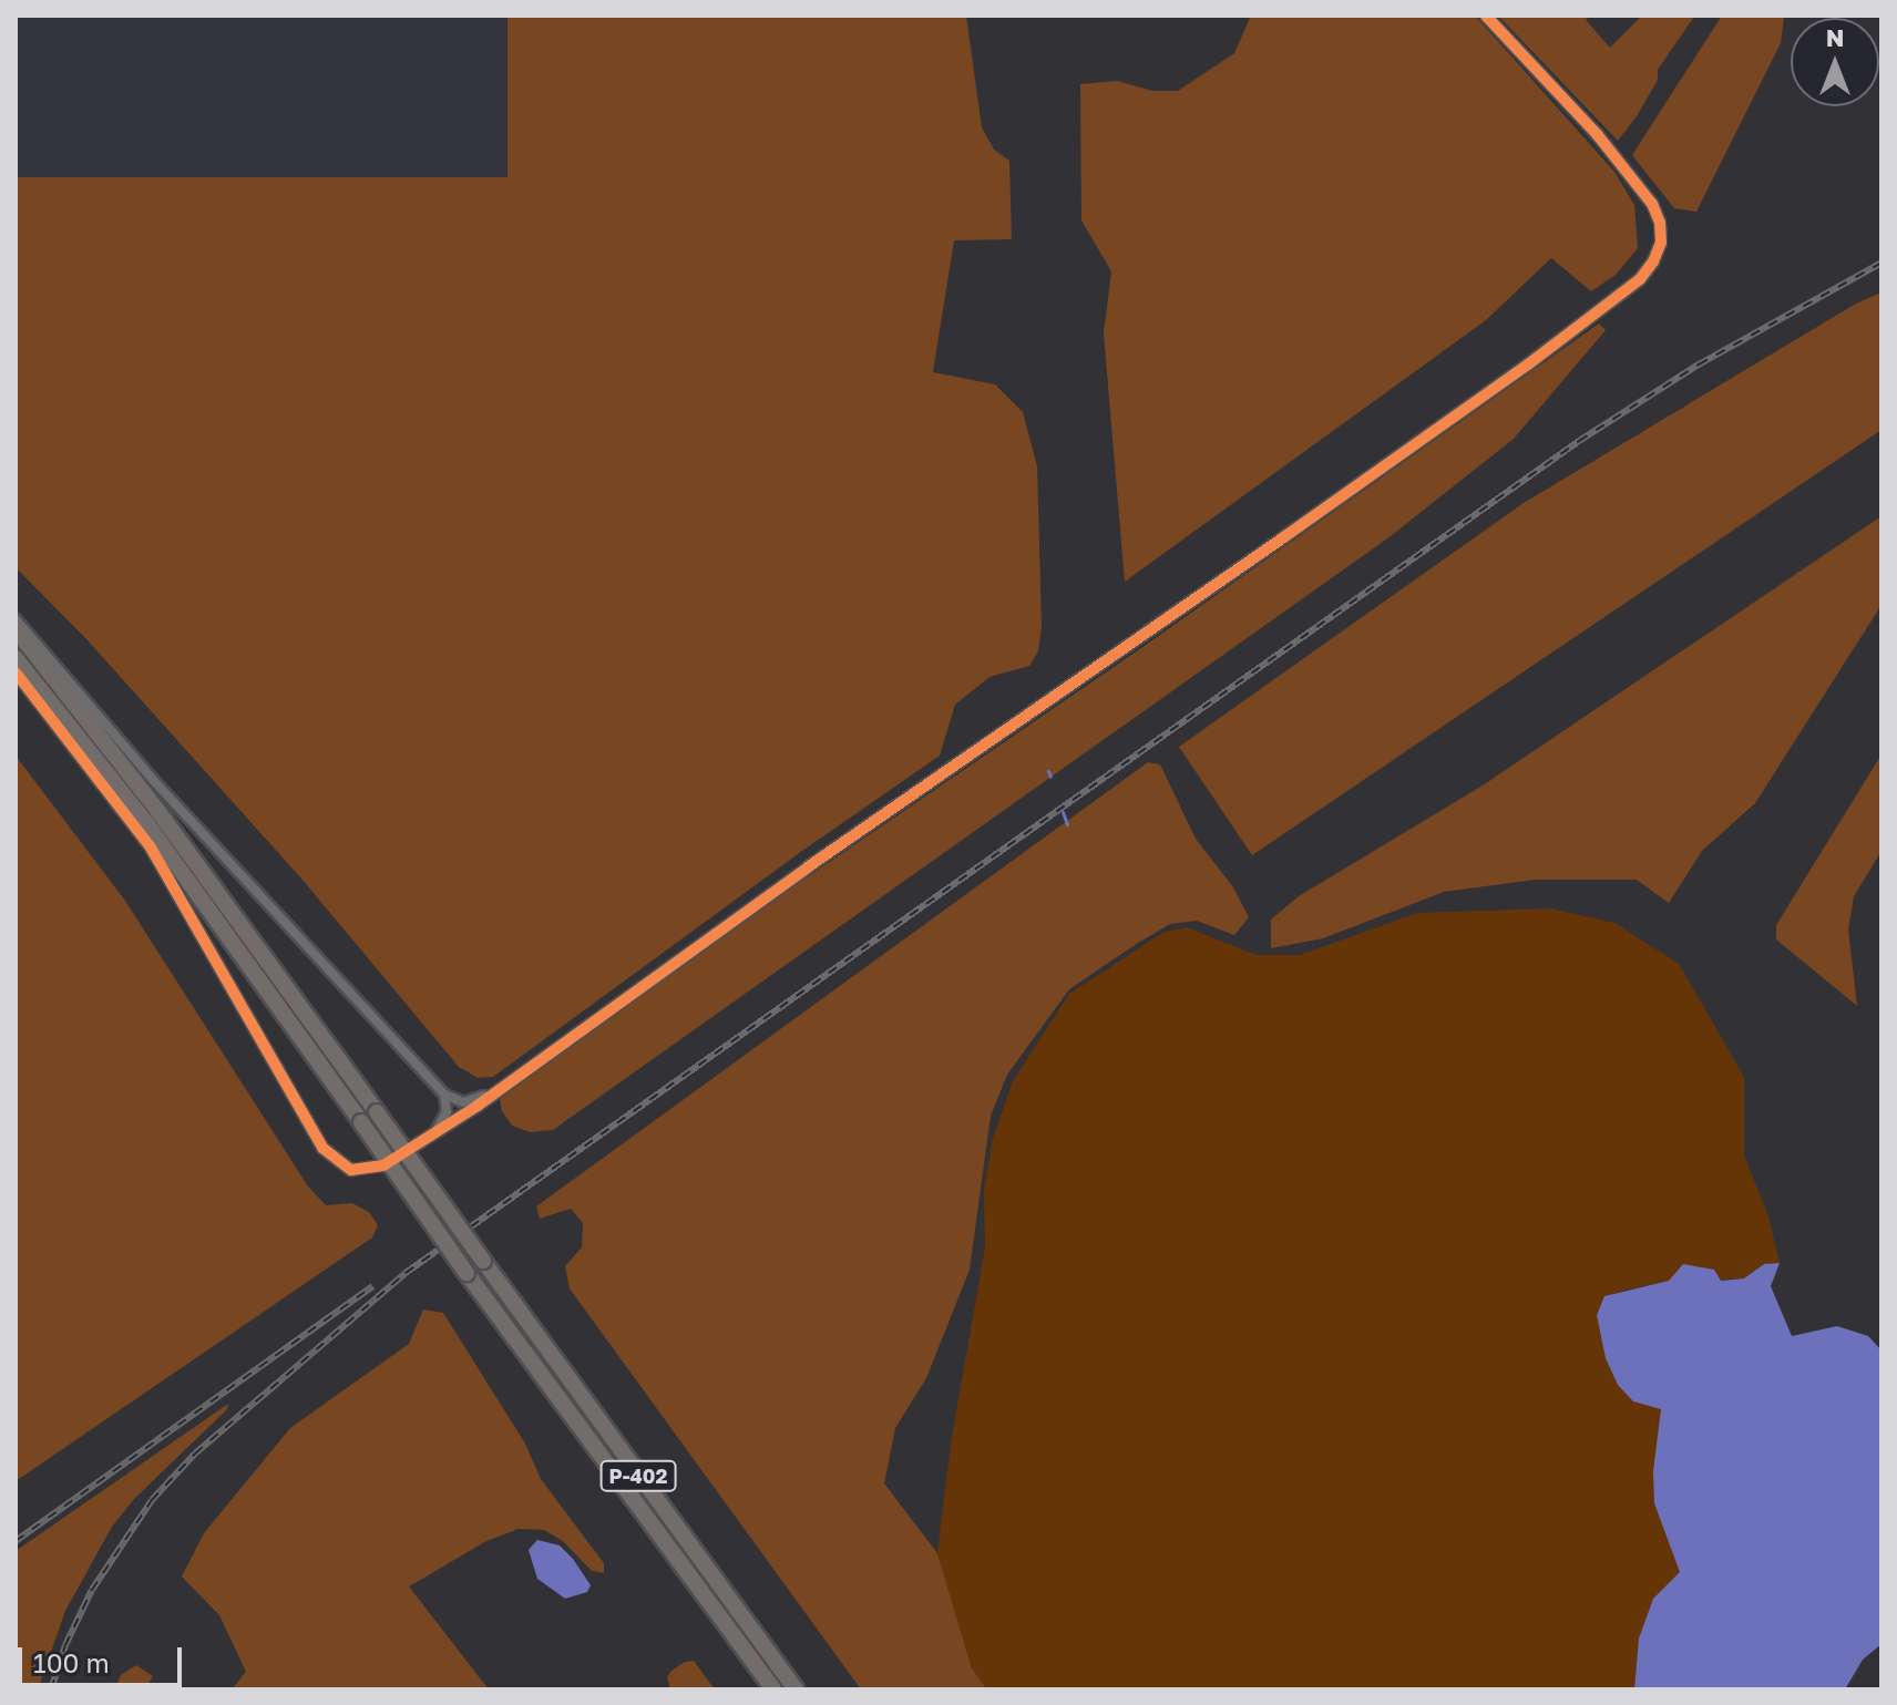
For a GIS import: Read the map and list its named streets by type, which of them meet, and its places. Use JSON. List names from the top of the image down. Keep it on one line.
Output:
{"streets":{"main road":["Р-402"]},"scale_bar":"100 m","north":"top"}
